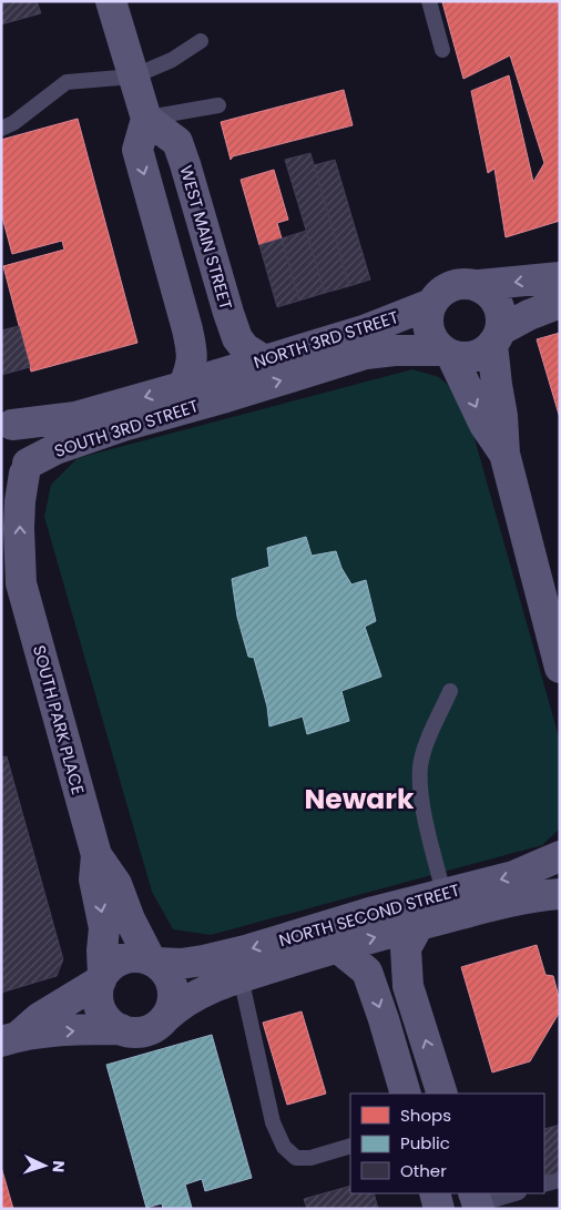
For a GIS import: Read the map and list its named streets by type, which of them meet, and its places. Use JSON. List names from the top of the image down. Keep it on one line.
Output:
{"streets":{"main road":["WEST MAIN STREET","NORTH 3RD STREET","SOUTH 3RD STREET","SOUTH PARK PLACE","NORTH SECOND STREET"]},"crossings":[["WEST MAIN STREET","NORTH 3RD STREET"],["NORTH 3RD STREET","SOUTH 3RD STREET"],["SOUTH 3RD STREET","SOUTH PARK PLACE"],["SOUTH PARK PLACE","NORTH SECOND STREET"]],"districts":["Newark"],"legend":["Shops","Public","Other"],"north":"right"}
